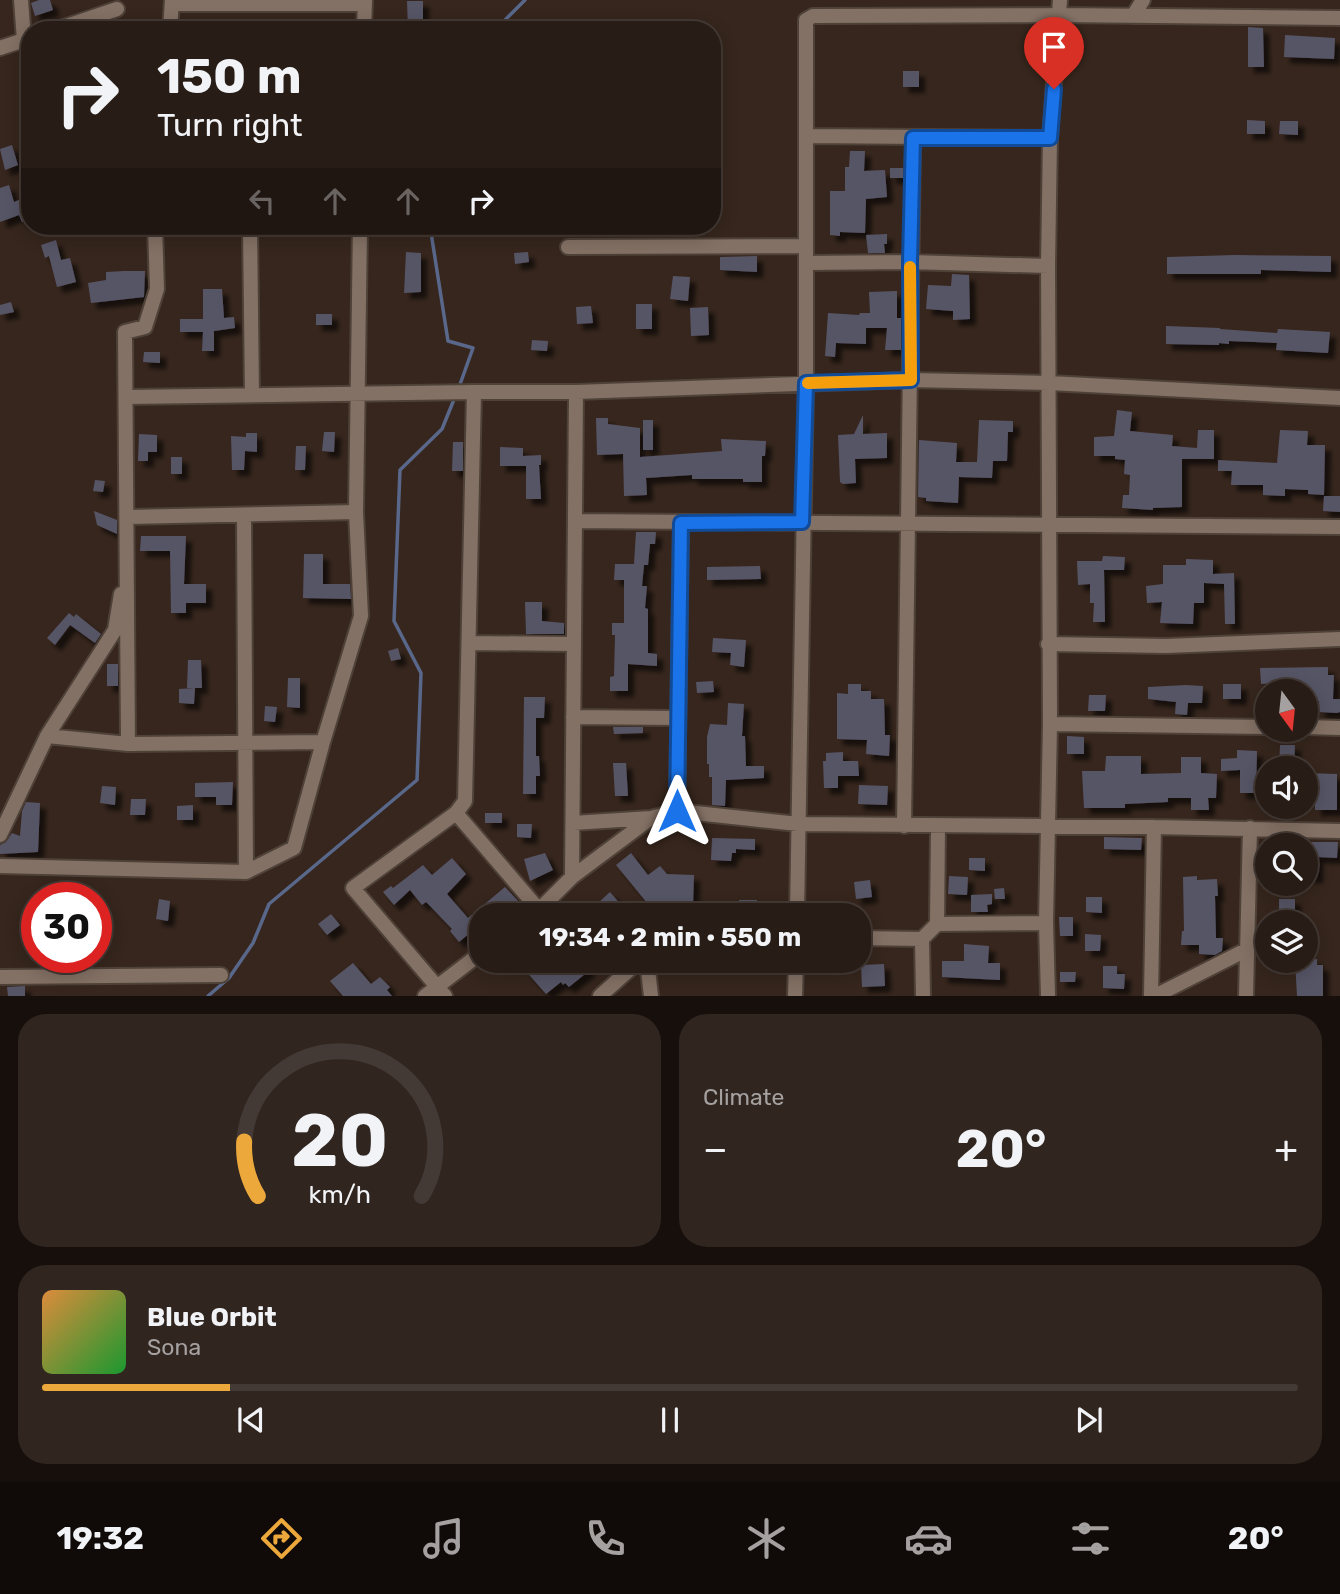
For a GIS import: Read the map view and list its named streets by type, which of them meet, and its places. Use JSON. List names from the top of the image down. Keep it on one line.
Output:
{"north":"bottom","page":{"turn":["150 m","Turn right"],"limit":"30","trip":"19:34 · 2 min · 550 m","tile":"Climate","heat":["−","20°","+"],"song":["Blue Orbit","Sona"],"tabs":["19:32","20°"],"gauge":["20","km/h"]}}
